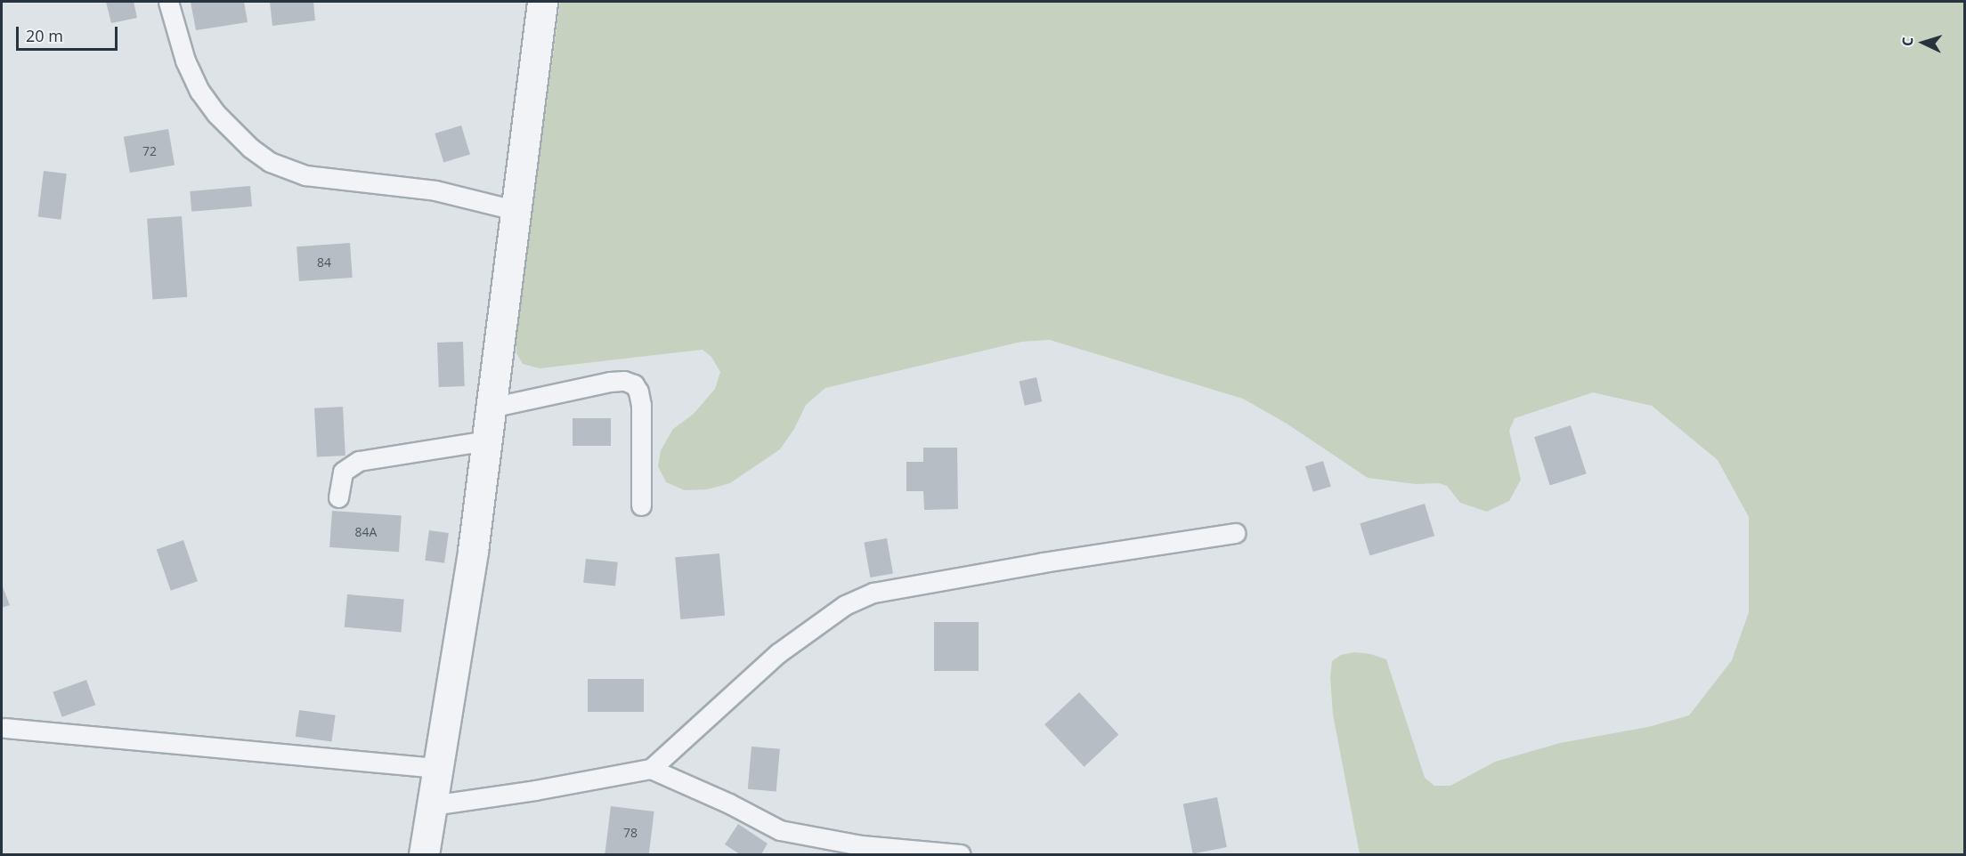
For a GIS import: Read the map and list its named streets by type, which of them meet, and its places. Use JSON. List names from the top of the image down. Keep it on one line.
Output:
{"house_numbers":["72","84","84А","78"],"scale_bar":"20 m","north":"left"}
